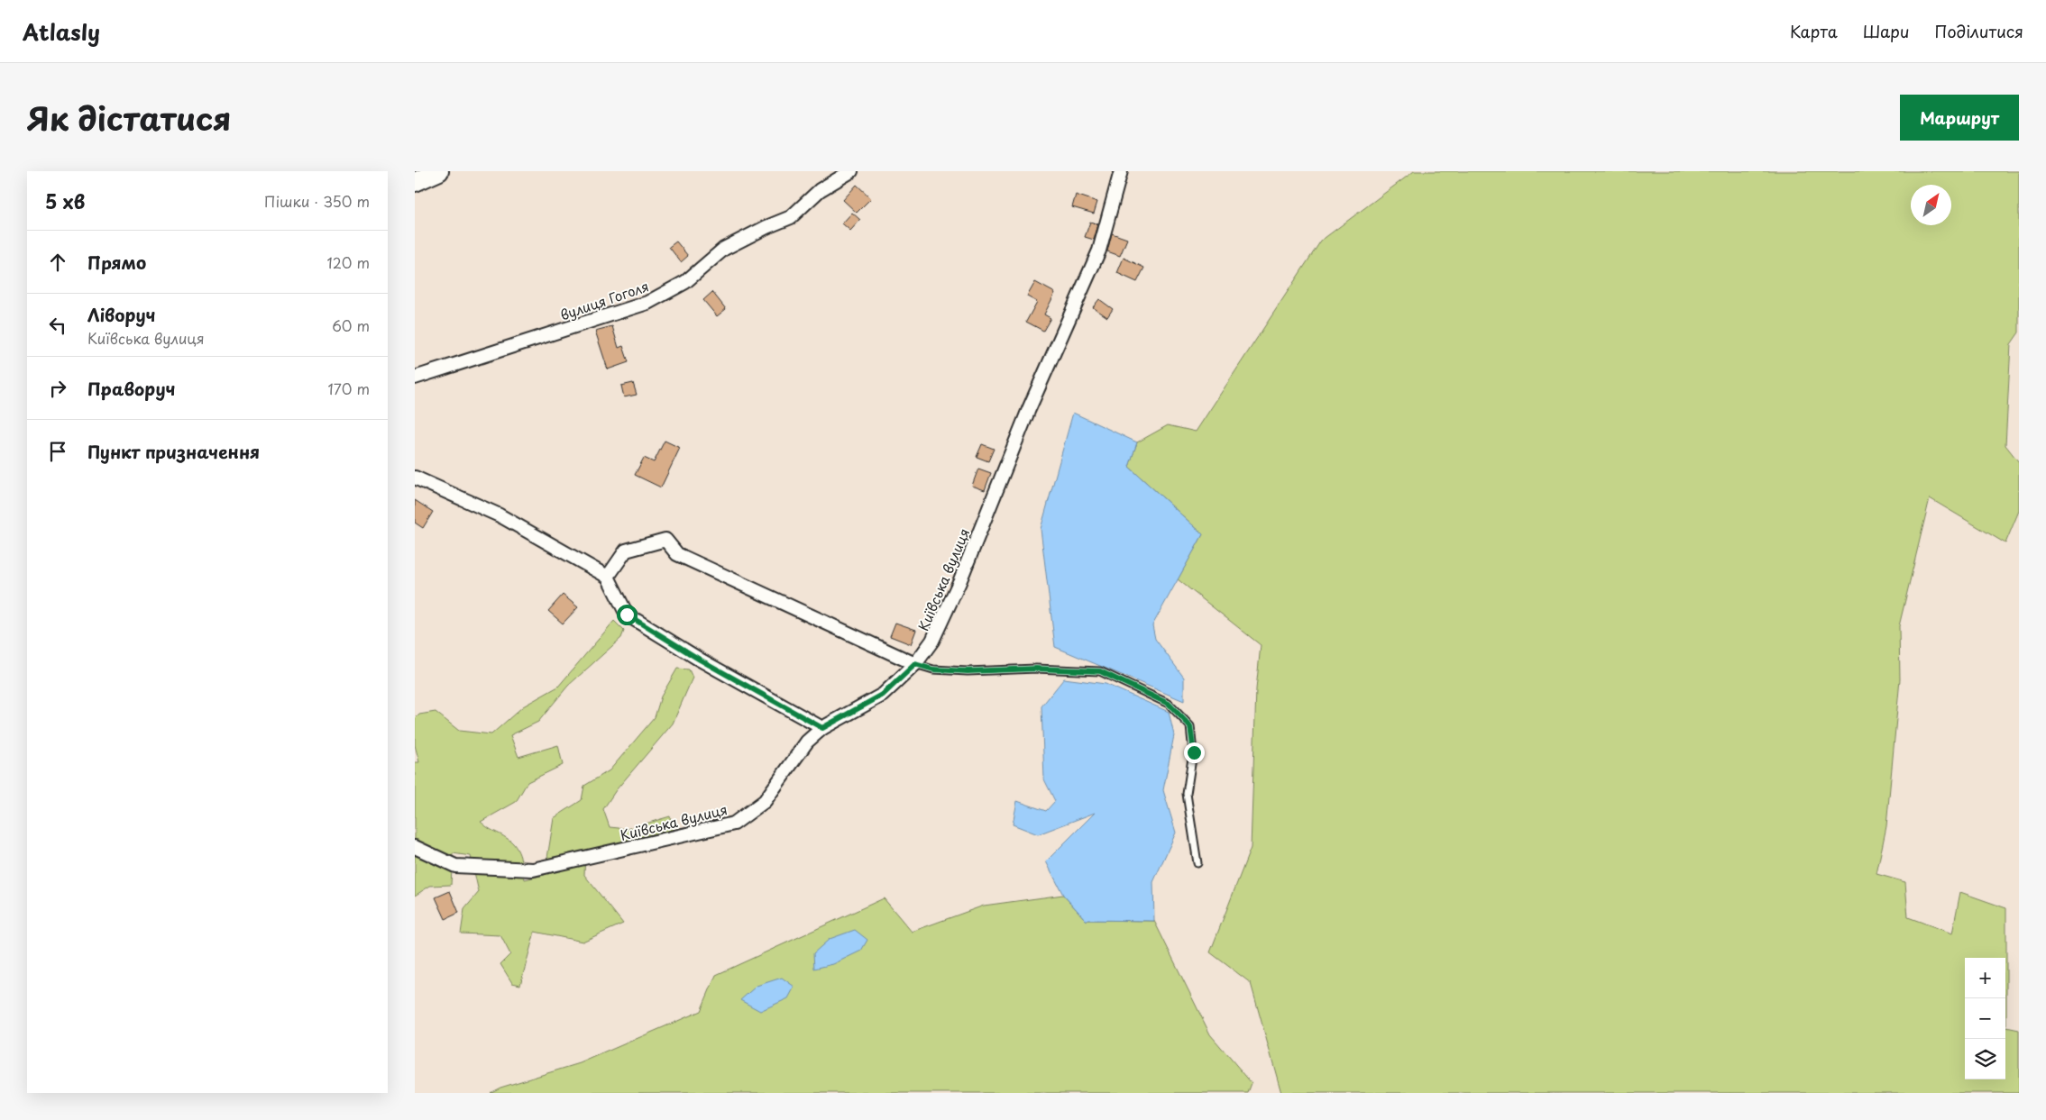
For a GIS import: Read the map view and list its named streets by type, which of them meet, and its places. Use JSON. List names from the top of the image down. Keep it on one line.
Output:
{"streets":{"street":["вулиця Гоголя","Київська вулиця"]},"north":"top right","page":{"header":"Atlasly","nav":["Карта","Шари","Поділитися"],"title":"Як дістатися","buttons":"Маршрут","heading":["5 хв","Пішки · 350 m"],"list":[["Прямо","120 m"],["Ліворуч","Київська вулиця","60 m"],["Праворуч","170 m"],"Пункт призначення"],"map_buttons":["+","−"]}}
